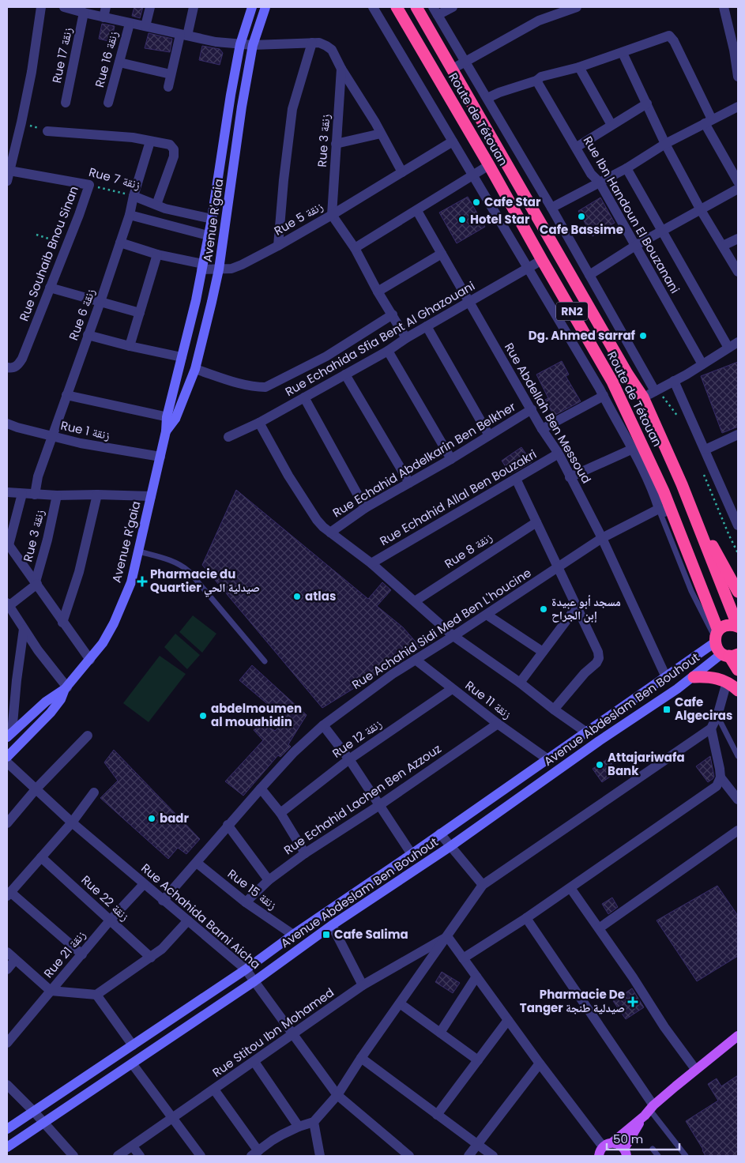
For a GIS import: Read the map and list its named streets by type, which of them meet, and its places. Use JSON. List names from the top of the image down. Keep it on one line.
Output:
{"streets":{"highway":["Route de Tétouan","RN2"],"main road":["Avenue R'gaia","Avenue Abdeslam Ben Bouhout"],"street":["Rue 17 زنقة","Rue 16 زنقة","Rue 3 زنقة","Rue 7 زنقة","Rue Ibn Handoun El Bouzanani","Rue 5 زنقة","Rue Souhaib Bnou Sinan","Rue 6 زنقة","Rue Echahida Sfia Bent Al Ghazouani","Rue Abdellah Ben Messoud","Rue 1 زنقة","Rue Echahid Abdelkarin Ben Belkher","Rue Echahid Allal Ben Bouzakri","Rue 8 زنقة","Rue Achahid Sidi Med Ben L'houcine","Rue 11 زنقة","Rue 12 زنقة","Rue Echahid Lachen Ben Azzouz","Rue 15 زنقة","Rue 22 زنقة","Rue Achahida Barni Aicha","Rue 21 زنقة","Rue Stitou Ibn Mohamed"]},"crossings":[["Route de Tétouan","Rue Echahida Sfia Bent Al Ghazouani"],["Route de Tétouan","Avenue Abdeslam Ben Bouhout"],["Rue 3 زنقة","Rue 5 زنقة"],["Rue 7 زنقة","Avenue R'gaia"],["Rue 7 زنقة","Rue Souhaib Bnou Sinan"],["Rue 7 زنقة","Rue 6 زنقة"],["Rue 5 زنقة","Avenue R'gaia"],["Rue 5 زنقة","Rue 6 زنقة"],["Avenue R'gaia","Rue 1 زنقة"],["Rue 6 زنقة","Rue 1 زنقة"],["Rue Echahida Sfia Bent Al Ghazouani","Rue Abdellah Ben Messoud"],["Rue Abdellah Ben Messoud","Rue Echahid Abdelkarin Ben Belkher"],["Rue Abdellah Ben Messoud","Rue Echahid Allal Ben Bouzakri"],["Rue Abdellah Ben Messoud","Rue Achahid Sidi Med Ben L'houcine"],["Rue Abdellah Ben Messoud","Avenue Abdeslam Ben Bouhout"],["Rue Achahid Sidi Med Ben L'houcine","Rue 11 زنقة"],["Rue Achahid Sidi Med Ben L'houcine","Rue 15 زنقة"],["Rue Achahid Sidi Med Ben L'houcine","Rue Achahida Barni Aicha"],["Rue 11 زنقة","Avenue Abdeslam Ben Bouhout"],["Rue 11 زنقة","Rue 12 زنقة"],["Rue 11 زنقة","Rue Echahid Lachen Ben Azzouz"],["Avenue Abdeslam Ben Bouhout","Rue 15 زنقة"],["Avenue Abdeslam Ben Bouhout","Rue Achahida Barni Aicha"],["Rue Echahid Lachen Ben Azzouz","Rue 15 زنقة"],["Rue 22 زنقة","Rue 21 زنقة"],["Rue Achahida Barni Aicha","Rue 21 زنقة"],["Rue Achahida Barni Aicha","Rue Stitou Ibn Mohamed"]],"places":{"other":["Cafe Star","Cafe Bassime","Hotel Star","Dg. Ahmed sarraf","atlas","مسجد أبو عبيدة إبن الجراح","abdelmoumen al mouahidin","Attajariwafa Bank","badr"],"health":["Pharmacie du Quartier صيدلية الحي","Pharmacie De Tanger صيدلية طنجة"],"transit":["Cafe Algeciras","Cafe Salima"]},"scale_bar":"50 m"}
